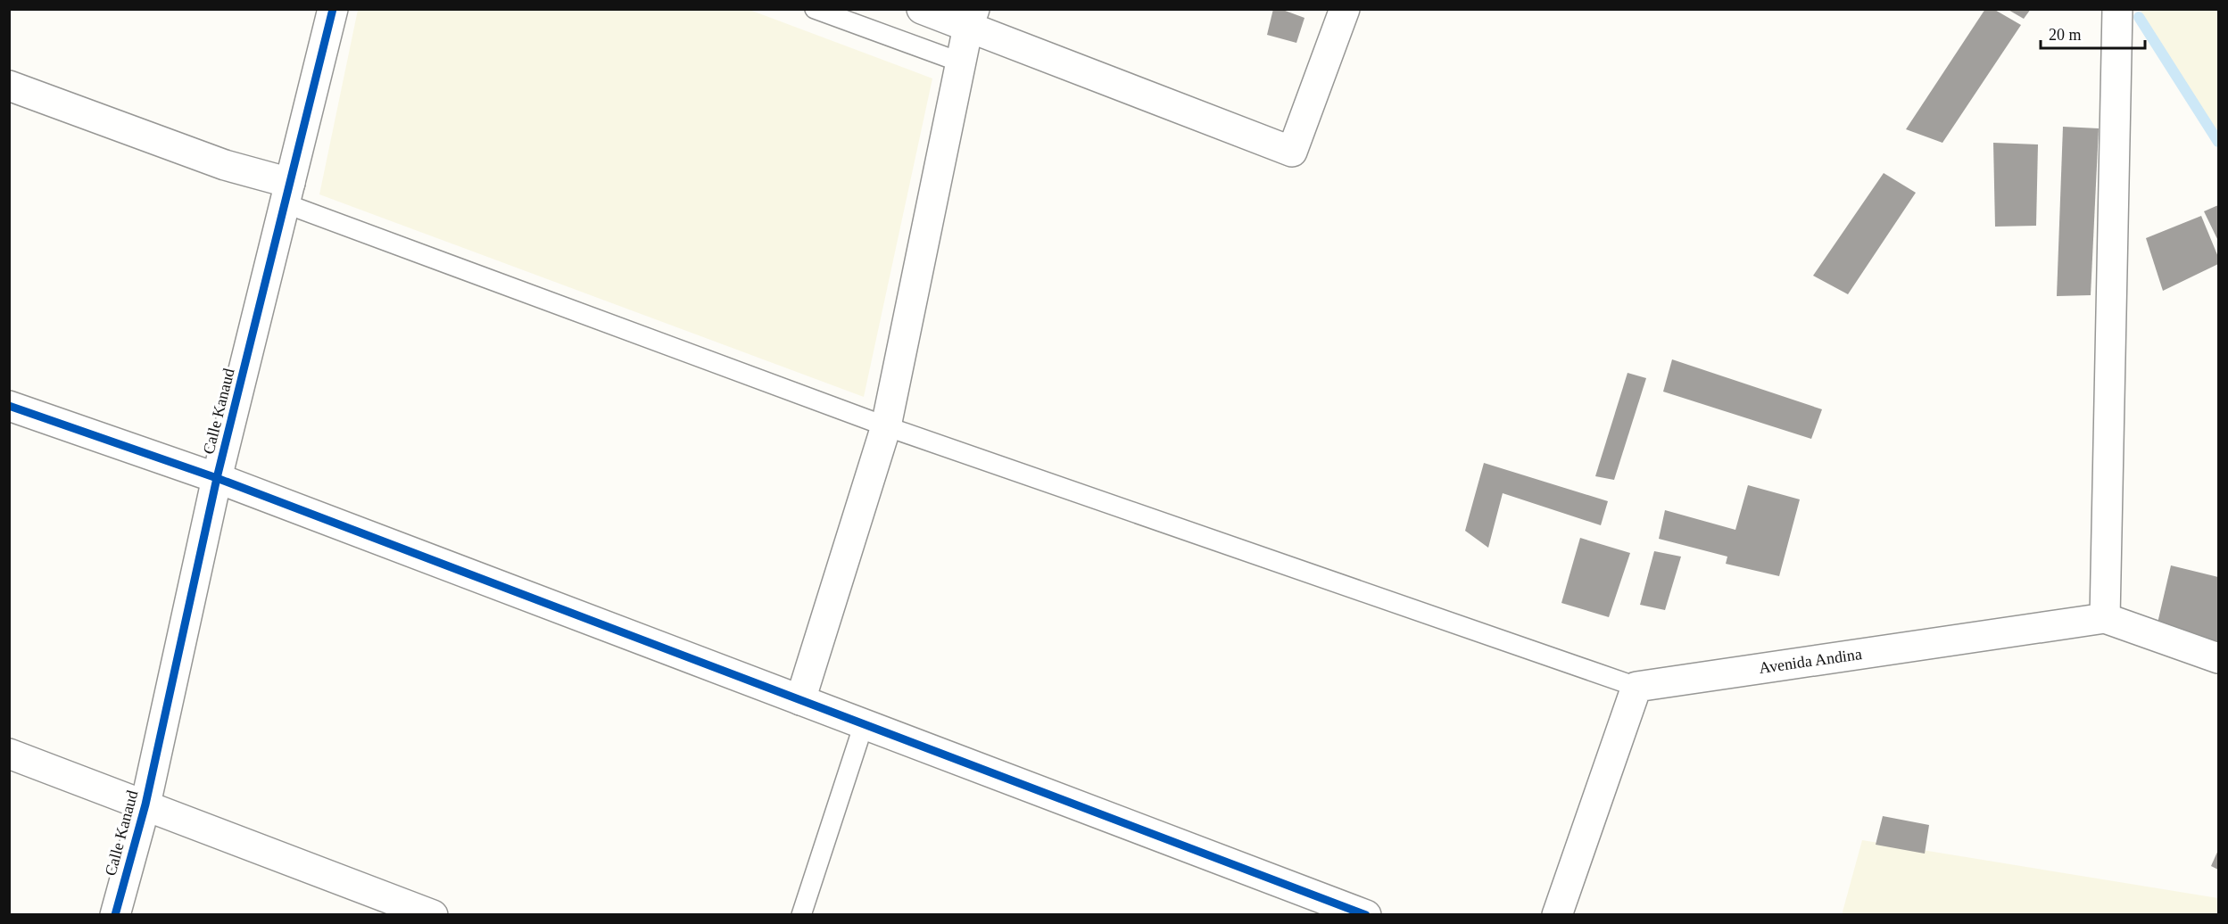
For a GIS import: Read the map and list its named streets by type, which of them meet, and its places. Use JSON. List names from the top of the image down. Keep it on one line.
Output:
{"streets":{"street":["Calle Kanaud","Avenida Andina"]},"scale_bar":"20 m"}
